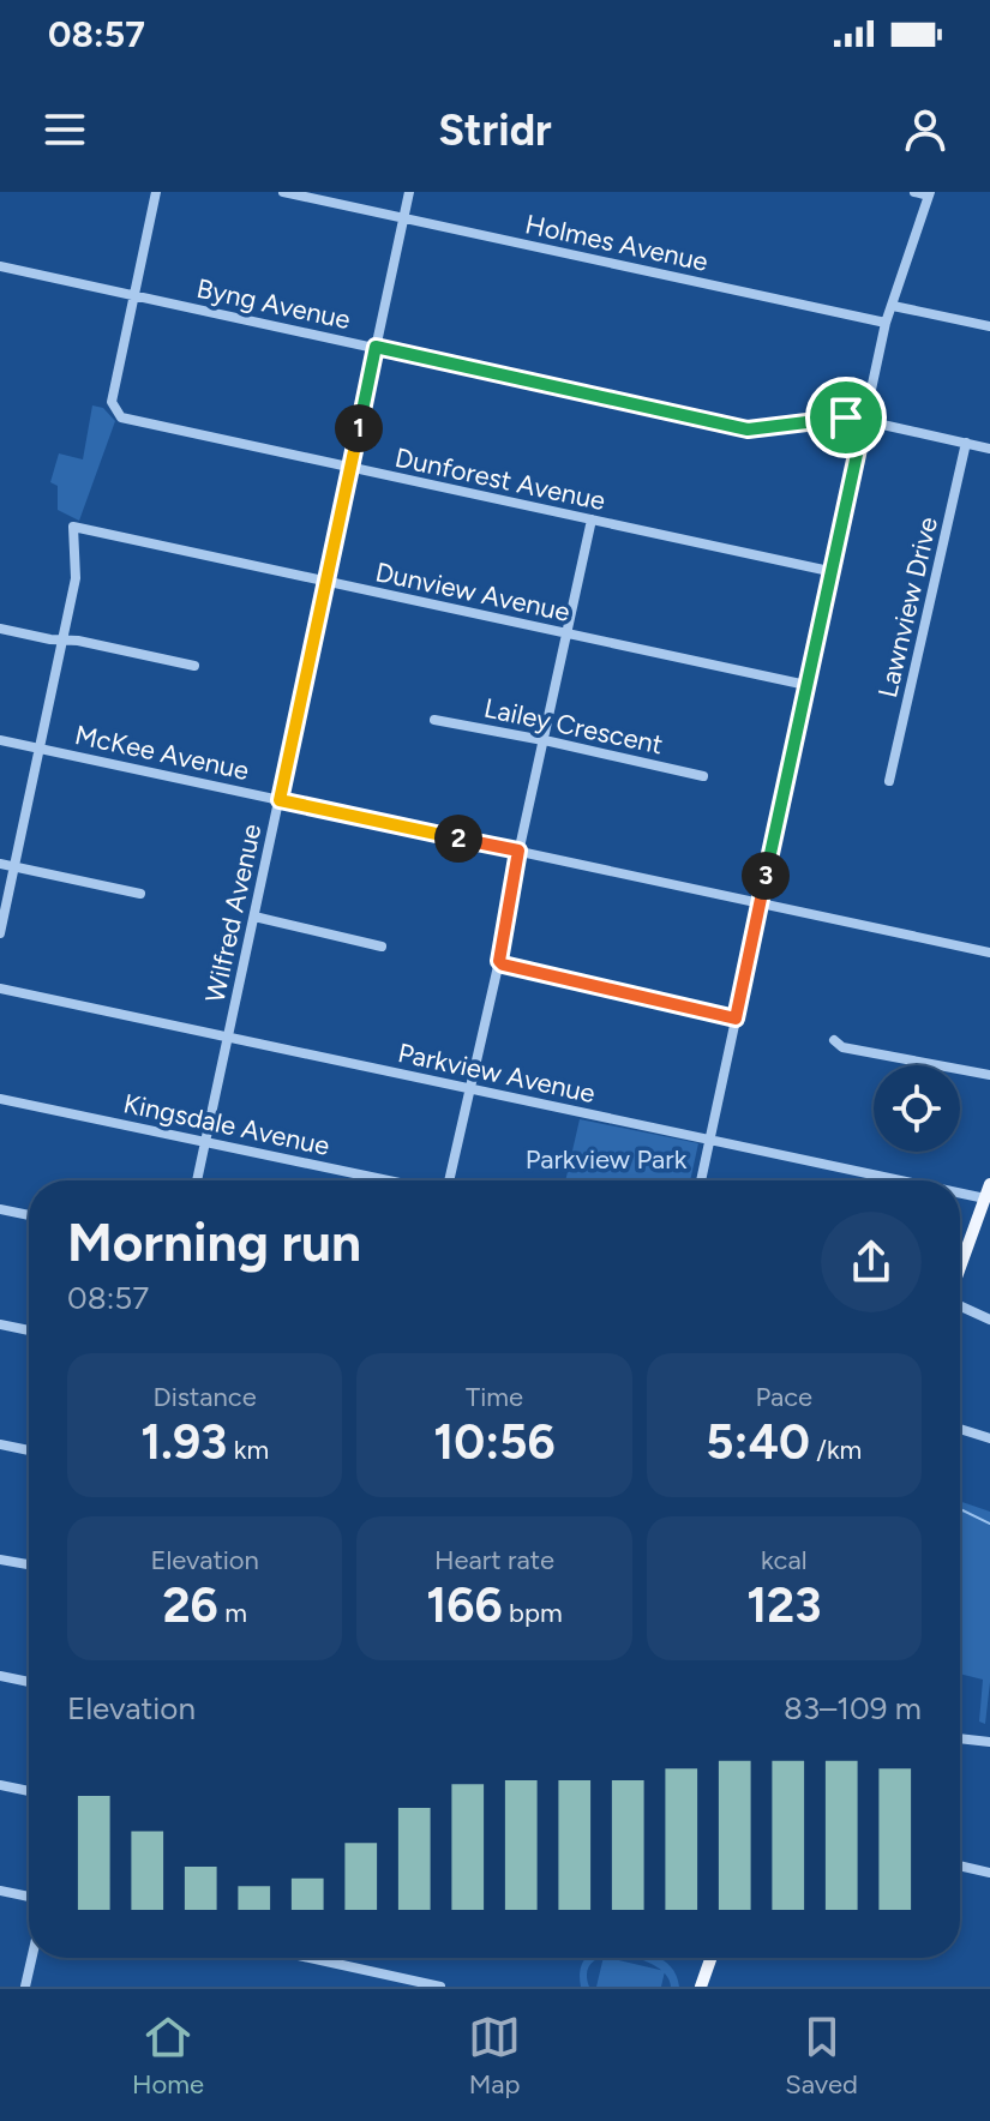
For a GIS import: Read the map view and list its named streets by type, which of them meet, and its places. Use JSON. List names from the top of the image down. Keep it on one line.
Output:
{"streets":{"street":["Holmes Avenue","Byng Avenue","Dunforest Avenue","Dunview Avenue","Lawnview Drive","Lailey Crescent","McKee Avenue","Wilfred Avenue","Parkview Avenue","Kingsdale Avenue"]},"crossings":[["Holmes Avenue","Wilfred Avenue"],["Byng Avenue","Dunforest Avenue"],["Byng Avenue","Lawnview Drive"],["Byng Avenue","Wilfred Avenue"],["Dunforest Avenue","Wilfred Avenue"],["Dunview Avenue","Wilfred Avenue"],["McKee Avenue","Wilfred Avenue"],["Wilfred Avenue","Parkview Avenue"],["Wilfred Avenue","Kingsdale Avenue"]],"parks":["Parkview Park"],"page":{"status":"08:57","header":"Stridr","pins":["1","2","3"],"heading":["Morning run","08:57"],"stats":[["Distance","1.93 km"],["Time","10:56"],["Pace","5:40 /km"],["Elevation","26 m"],["Heart rate","166 bpm"],["kcal","123"]],"chart":["Elevation","83–109 m"],"tabs":["Home","Map","Saved"]}}
